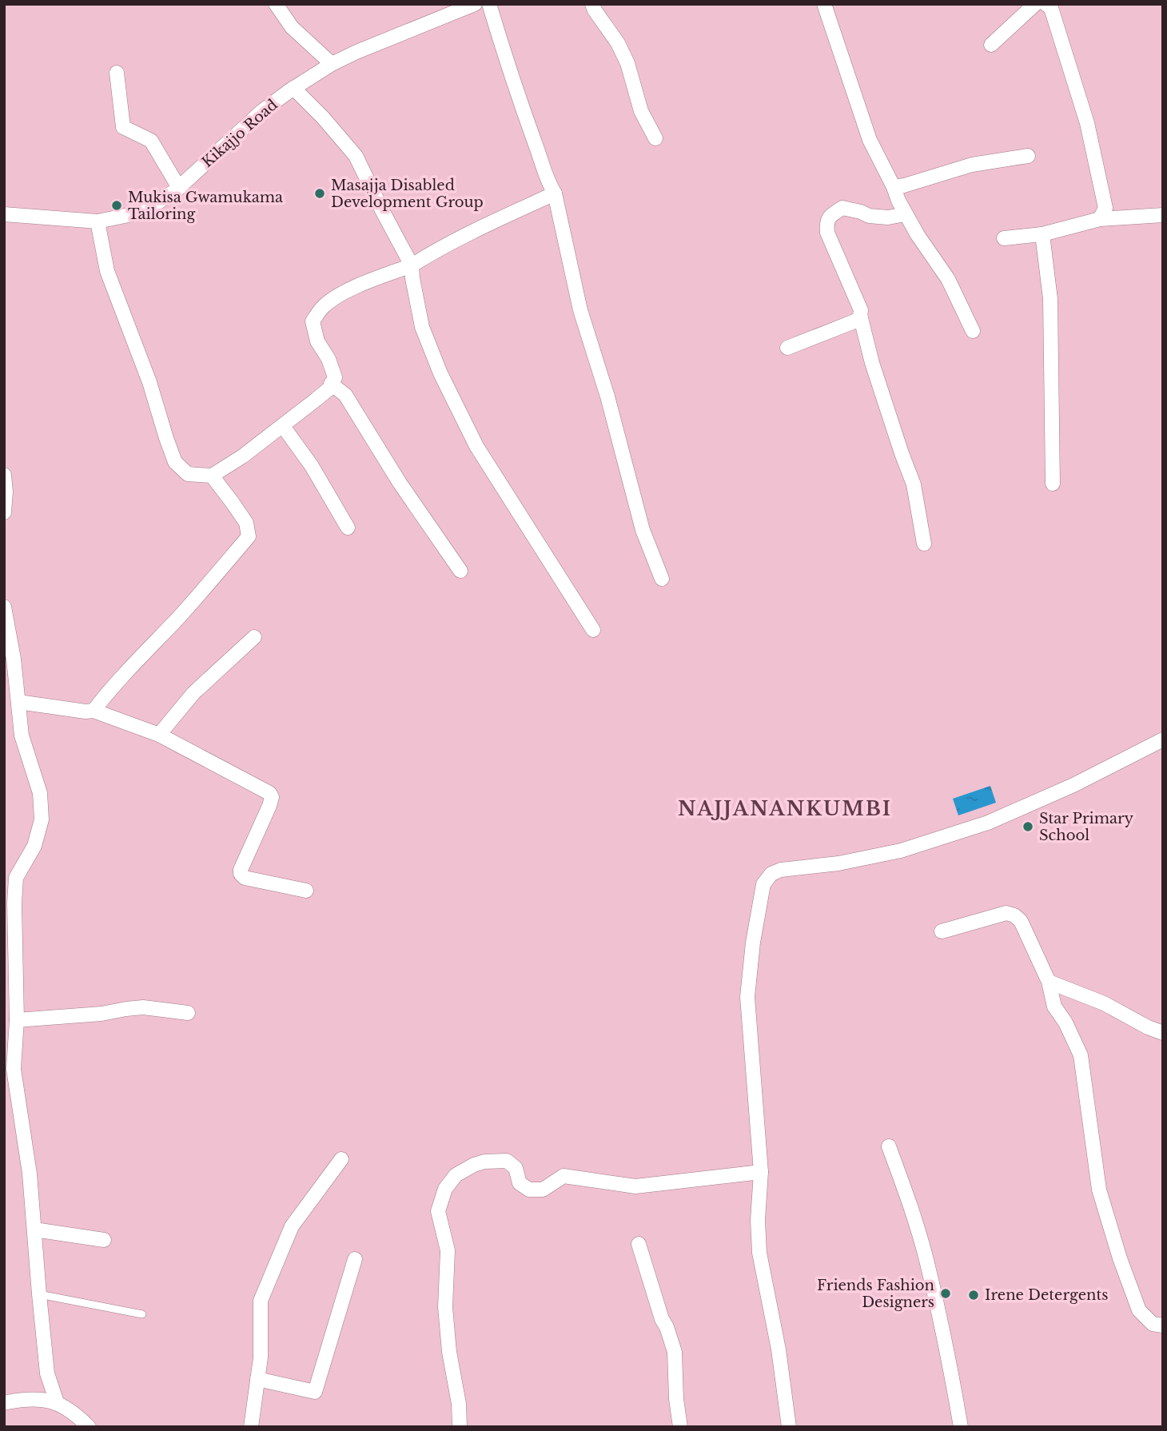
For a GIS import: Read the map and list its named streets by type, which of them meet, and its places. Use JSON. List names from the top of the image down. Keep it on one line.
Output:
{"streets":{"street":["Kikajjo Road"]},"districts":["NAJJANANKUMBI"],"places":["Masajja Disabled Development Group","Mukisa Gwamukama Tailoring","Star Primary School","Friends Fashion Designers","Irene Detergents"]}
